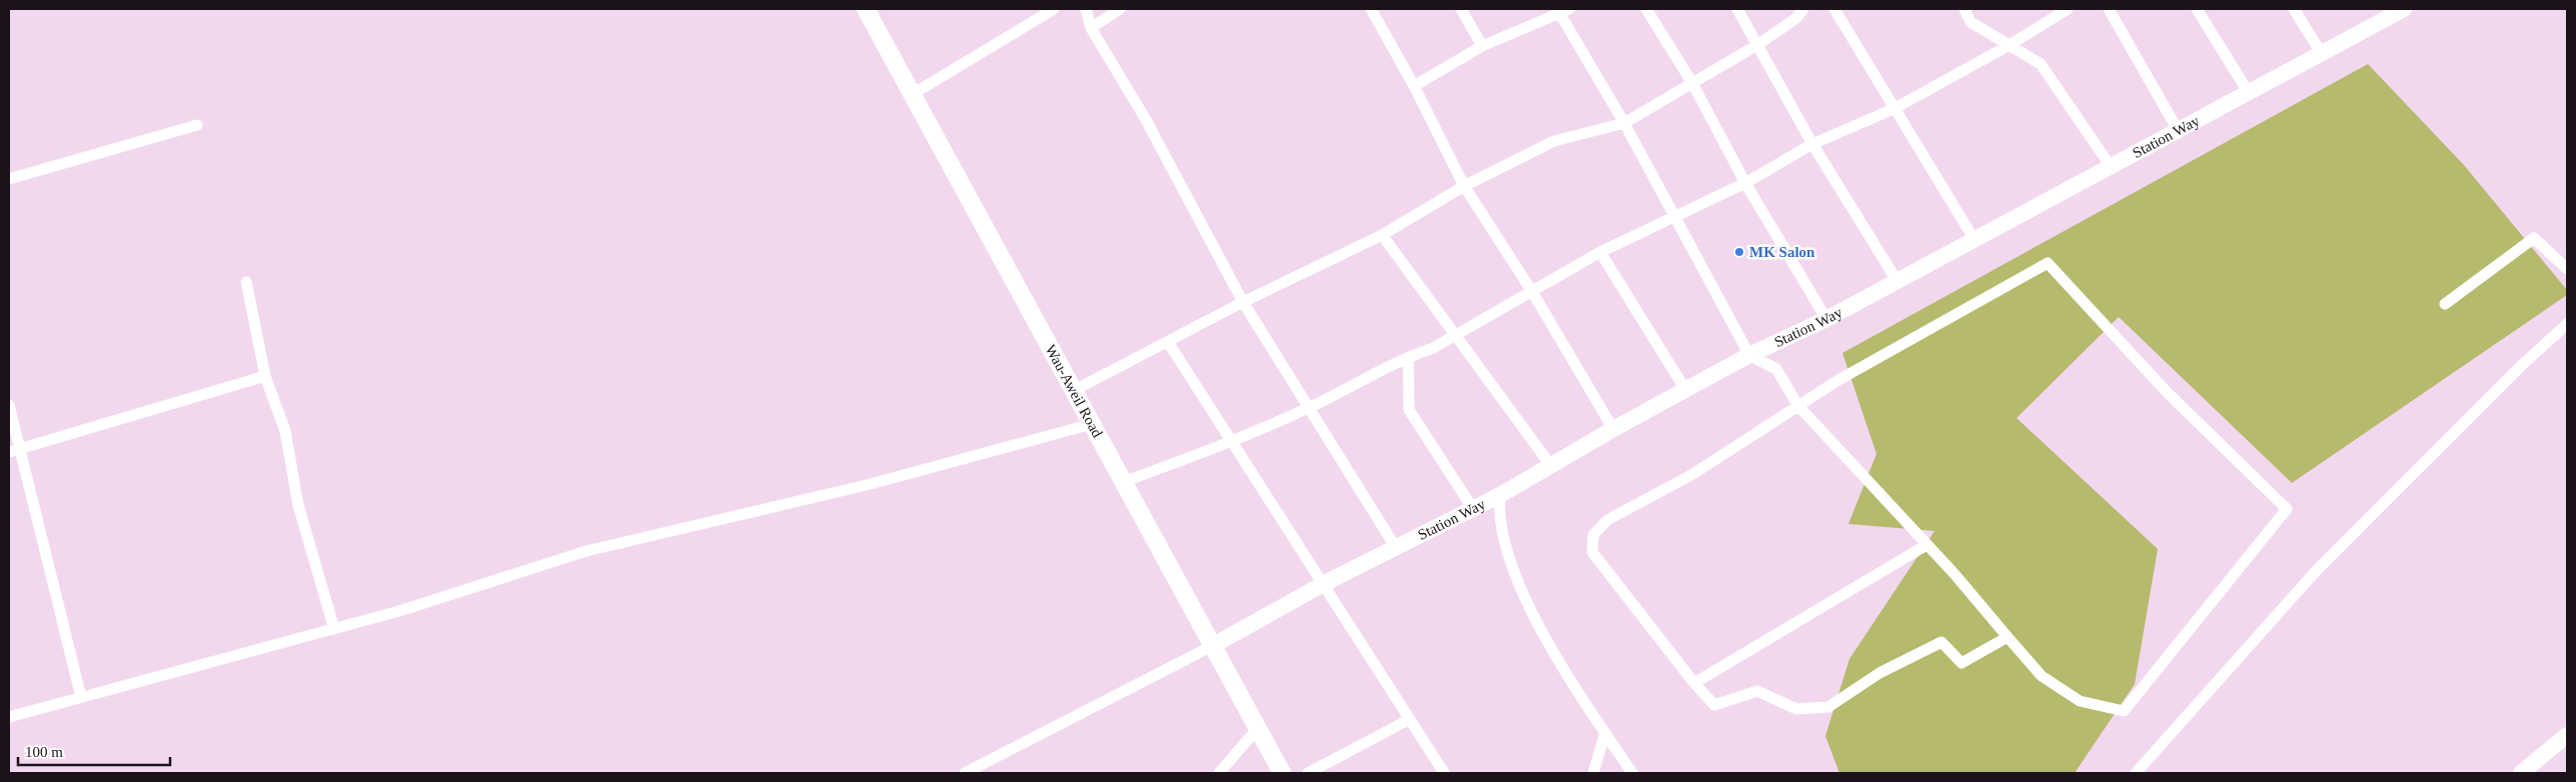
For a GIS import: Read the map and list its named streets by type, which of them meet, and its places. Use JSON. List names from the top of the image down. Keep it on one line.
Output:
{"streets":{"main road":["Station Way","Wau-Aweil Road"]},"crossings":[["Station Way","Wau-Aweil Road"]],"places":["MK Salon"],"scale_bar":"100 m"}
